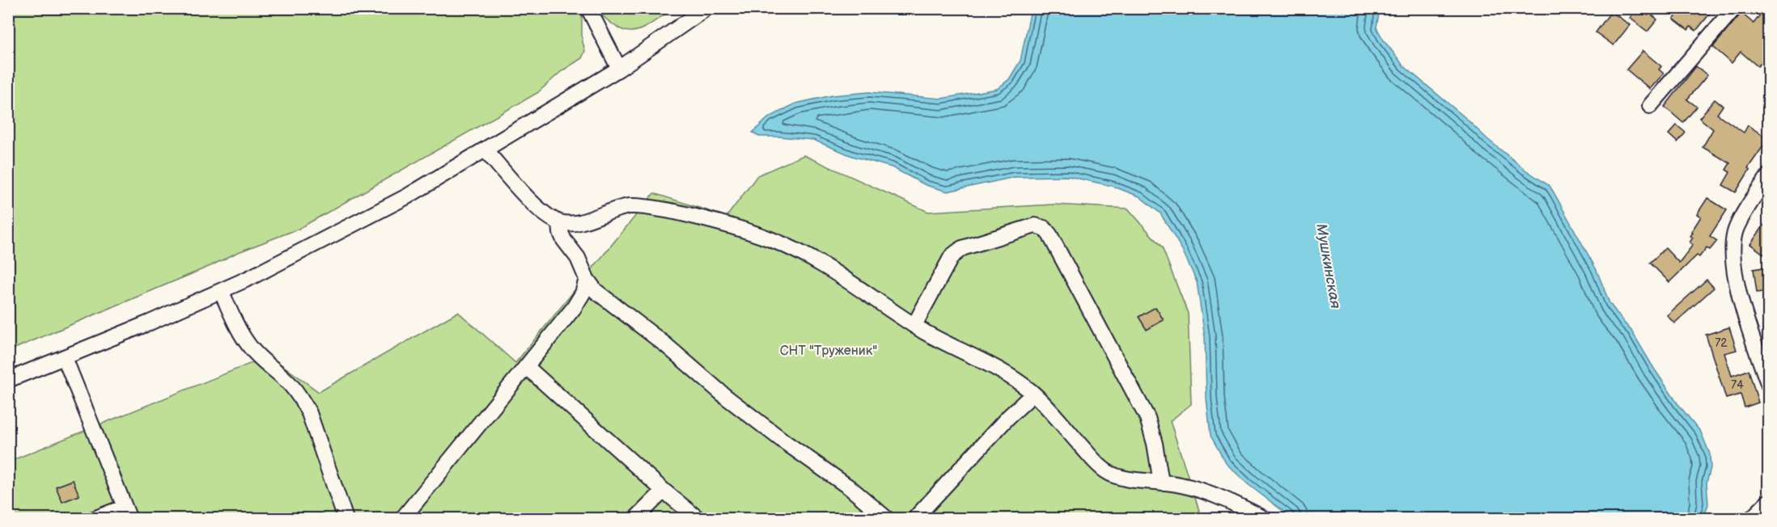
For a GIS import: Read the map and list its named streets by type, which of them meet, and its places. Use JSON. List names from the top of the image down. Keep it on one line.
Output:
{"water":["Мушкинская"],"parks":["СНТ \"Труженик\""],"house_numbers":["72","74"]}
